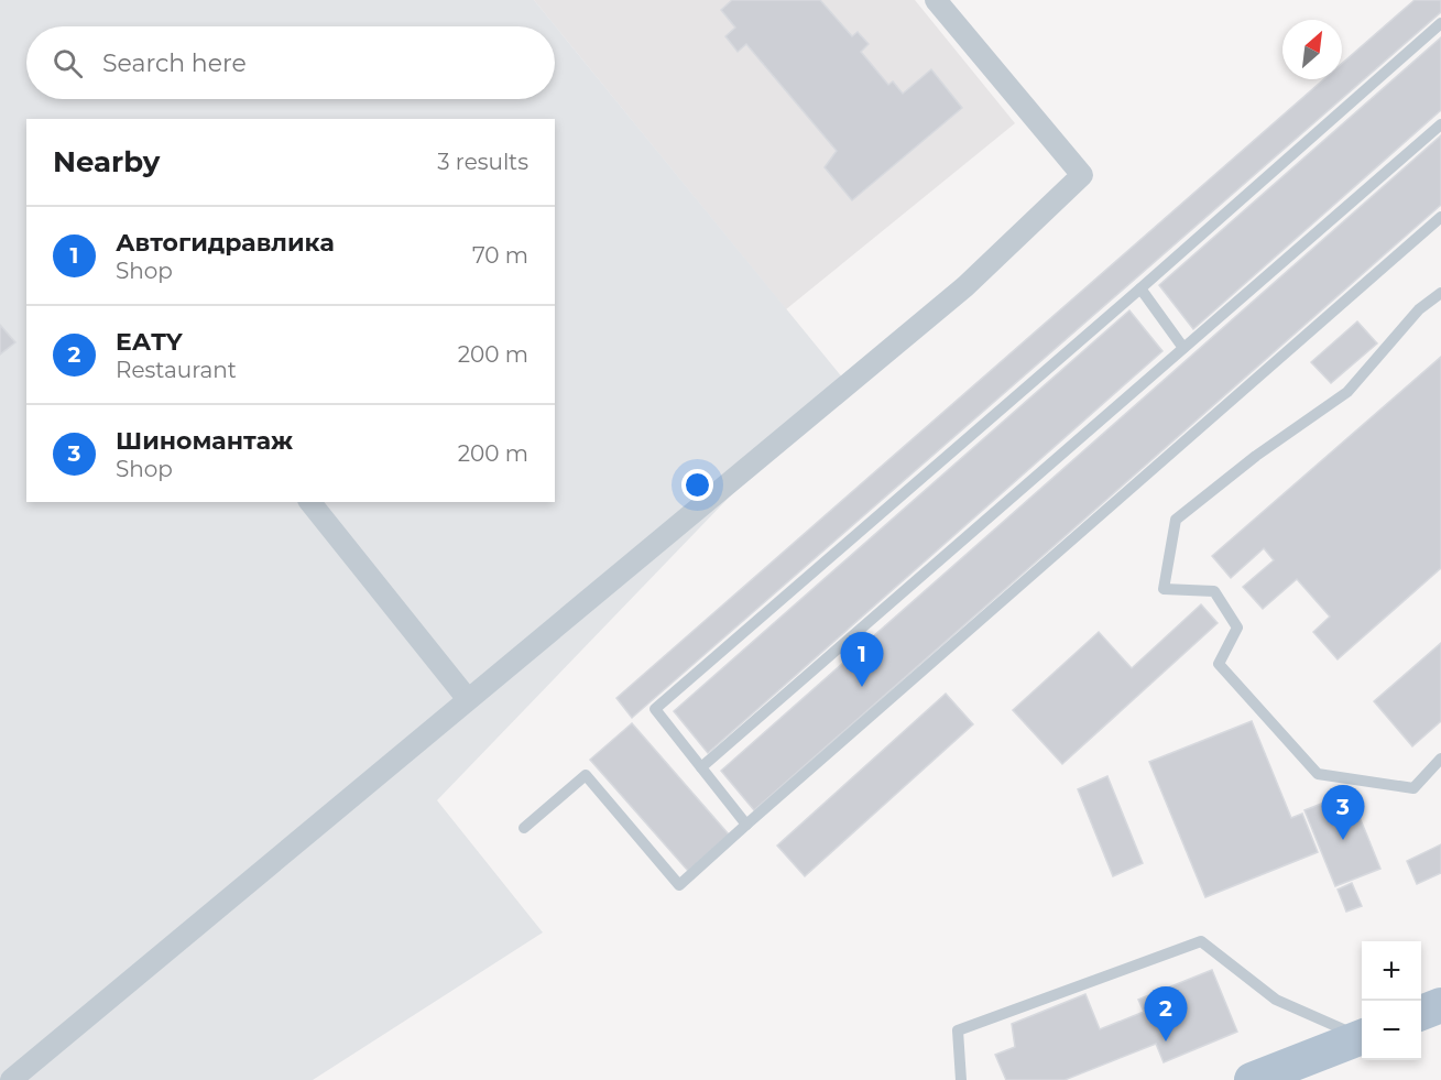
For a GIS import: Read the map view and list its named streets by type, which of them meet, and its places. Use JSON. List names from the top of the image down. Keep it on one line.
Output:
{"north":"top right","page":{"search":"Search here","heading":["Nearby","3 results"],"list":[{"mark":"1","name":"Автогидравлика","note":"Shop","value":"70 m"},{"mark":"2","name":"EАTY","note":"Restaurant","value":"200 m"},{"mark":"3","name":"Шиномантаж","note":"Shop","value":"200 m"}],"pins":["1","3","2"],"map_buttons":["+","−"]}}
